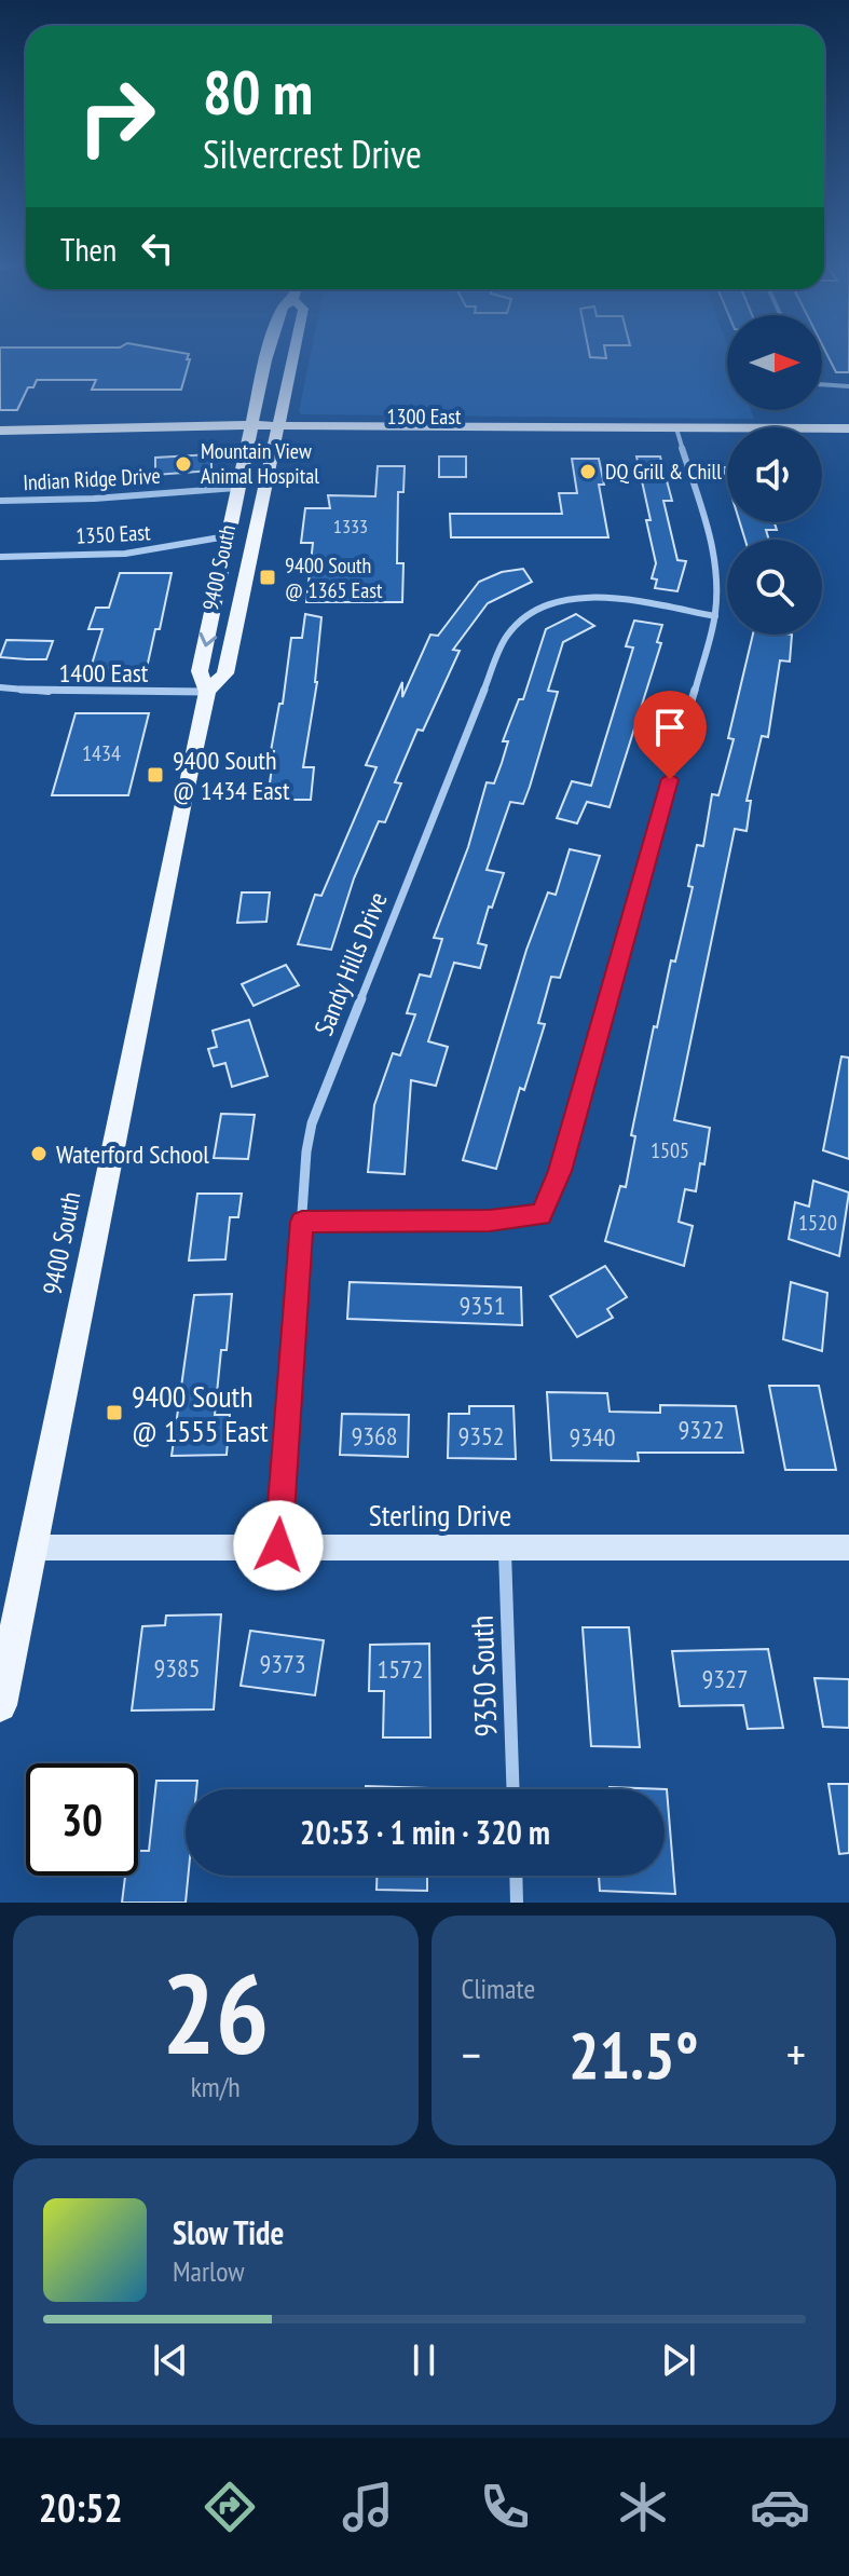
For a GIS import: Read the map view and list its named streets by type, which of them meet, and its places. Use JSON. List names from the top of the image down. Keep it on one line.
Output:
{"streets":{"main road":["1300 East","9400 South"],"street":["Indian Ridge Drive","1350 East","1400 East","Sandy Hills Drive","Sterling Drive","9350 South"]},"crossings":[["1300 East","9400 South"],["Indian Ridge Drive","9400 South"],["1350 East","9400 South"],["9400 South","1400 East"],["9400 South","Sterling Drive"],["Sandy Hills Drive","Sterling Drive"],["Sterling Drive","9350 South"]],"places":{"other":["Mountain View Animal Hospital","DQ Grill & Chill","Waterford School"],"transit":["9400 South @ 1365 East","9400 South @ 1434 East","9400 South @ 1555 East"]},"house_numbers":["1333","1434","1505","1520","9351","9322","9368","9352","9340","9373","9385","1572","9327"],"north":"right","page":{"turn":["80 m","Silvercrest Drive"],"then":"Then","limit":"30","trip":"20:53 · 1 min · 320 m","tile":[["26","km/h"],"Climate"],"heat":["−","21.5°","+"],"song":["Slow Tide","Marlow"],"tabs":"20:52"}}
